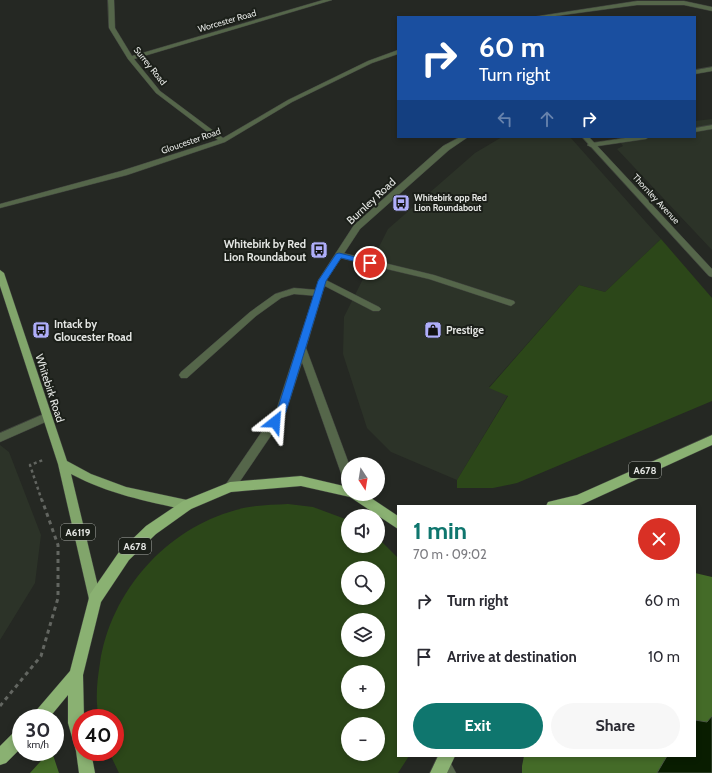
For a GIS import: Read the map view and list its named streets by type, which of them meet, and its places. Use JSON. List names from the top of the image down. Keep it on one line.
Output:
{"streets":{"highway":["A678"],"main road":["Whitebirk Road","A6119"],"street":["Worcester Road","Surrey Road","Gloucester Road","Thornley Avenue","Burnley Road"]},"crossings":[["Worcester Road","Surrey Road"],["Surrey Road","Gloucester Road"],["Burnley Road","A678"],["Whitebirk Road","A678"]],"places":{"bus stop":["Whitebirk opp Red Lion Roundabout","Whitebirk by Red Lion Roundabout","Intack by Gloucester Road"],"shop":["Prestige"]},"north":"bottom","page":{"turn":["60 m","Turn right"],"map_buttons":["+","−"],"heading":["1 min","70 m · 09:02"],"list":[{"name":"Turn right","value":"60 m"},{"name":"Arrive at destination","value":"10 m"}],"buttons":["Exit","Share"],"speed":"30 km/h","limit":"40"}}
